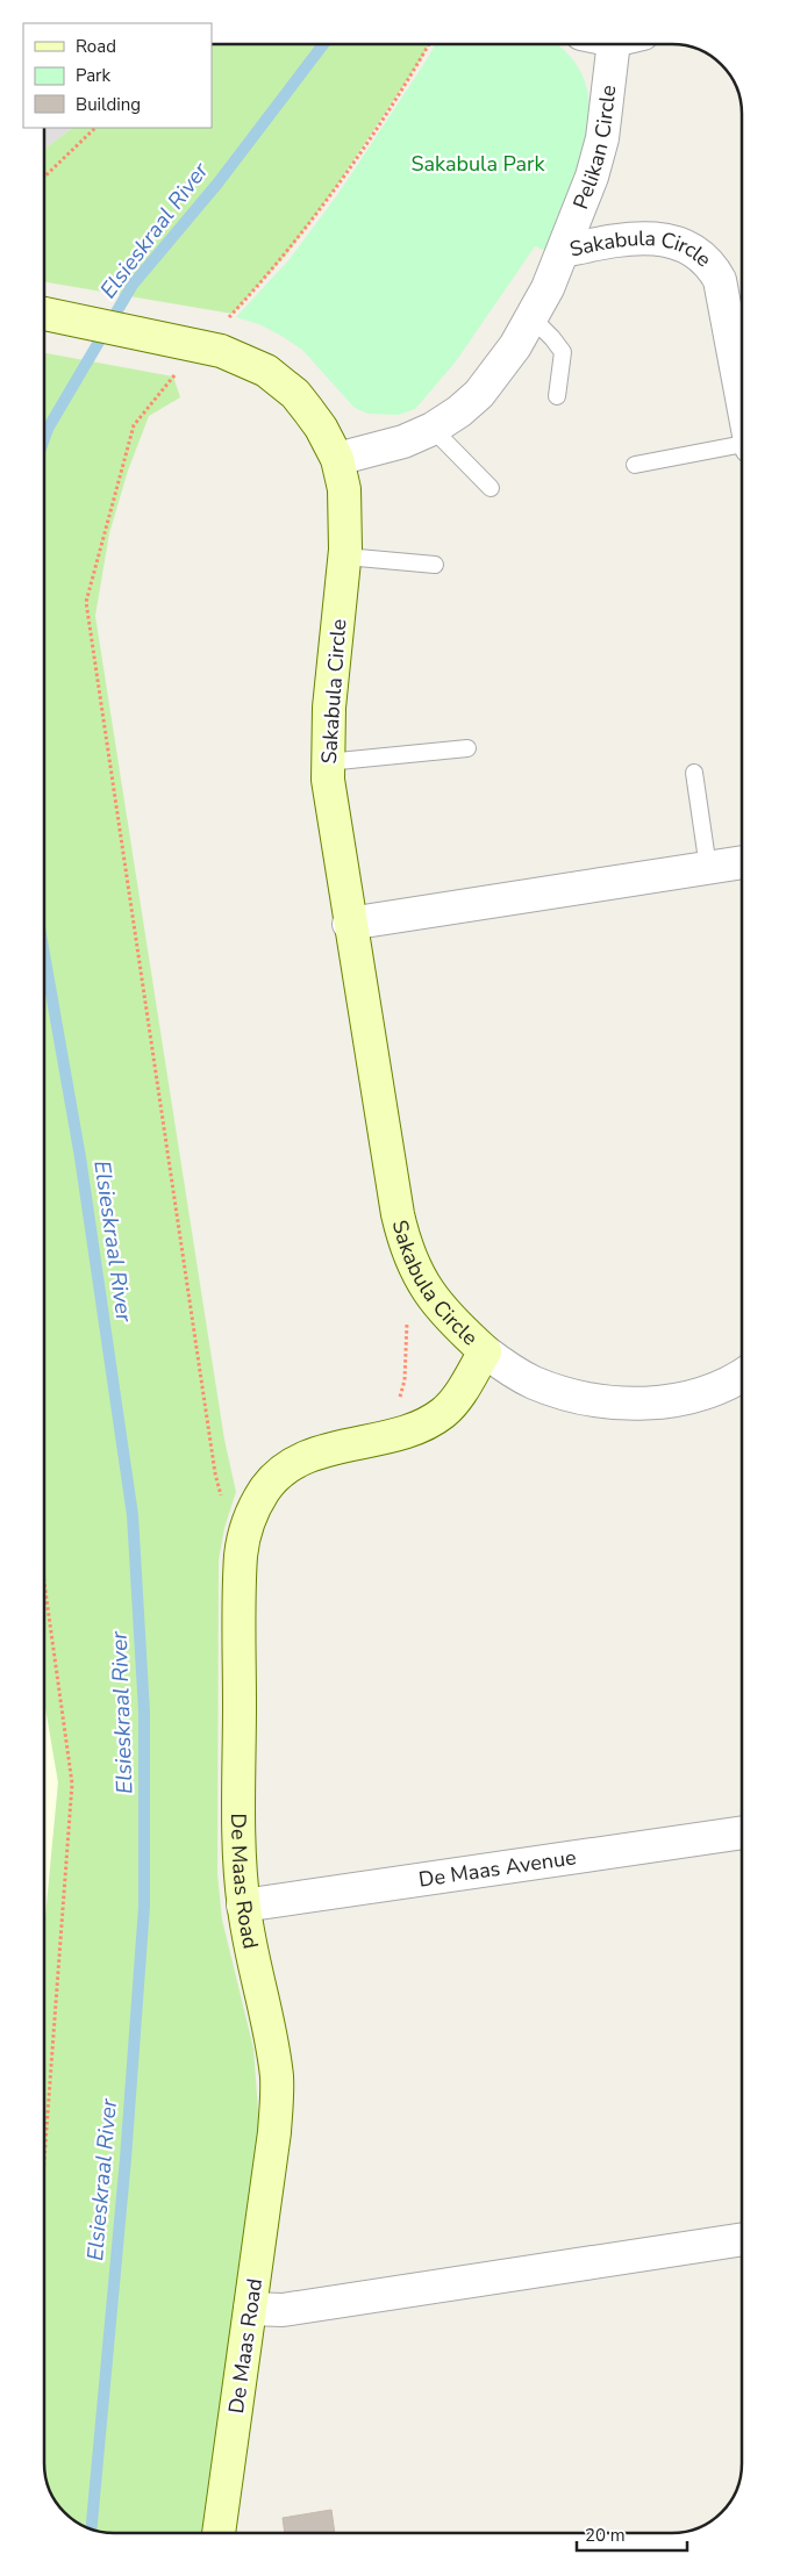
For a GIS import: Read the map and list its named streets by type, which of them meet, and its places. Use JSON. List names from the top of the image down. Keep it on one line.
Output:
{"streets":{"street":["Pelikan Circle","Sakabula Circle","De Maas Avenue","De Maas Road"]},"crossings":[["Pelikan Circle","Sakabula Circle"],["Sakabula Circle","De Maas Road"],["De Maas Avenue","De Maas Road"]],"water":["Elsieskraal River"],"parks":["Sakabula Park"],"legend":["Road","Park","Building"],"scale_bar":"20 m"}
